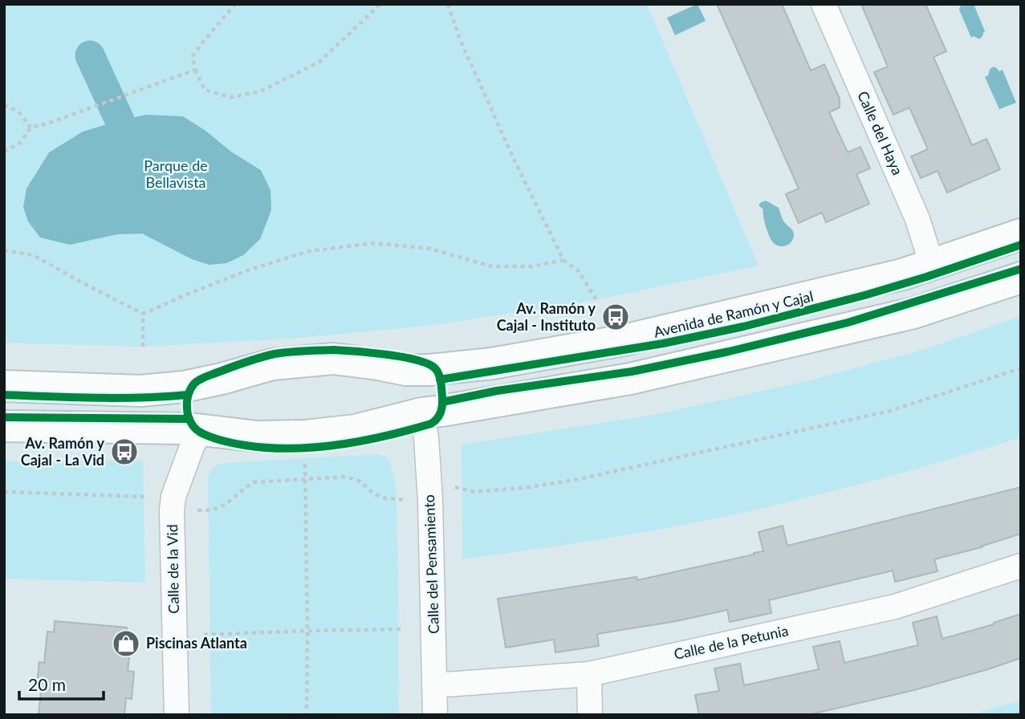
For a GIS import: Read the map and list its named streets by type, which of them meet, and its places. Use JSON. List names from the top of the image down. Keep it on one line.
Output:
{"streets":{"street":["Calle del Haya","Avenida de Ramón y Cajal","Calle del Pensamiento","Calle de la Vid","Calle de la Petunia"]},"crossings":[["Calle del Haya","Avenida de Ramón y Cajal"],["Calle del Pensamiento","Calle de la Petunia"]],"parks":["Parque de Bellavista"],"places":{"bus stop":["Av. Ramón y Cajal - Instituto","Av. Ramón y Cajal - La Vid"],"shop":["Piscinas Atlanta"]},"scale_bar":"20 m"}
